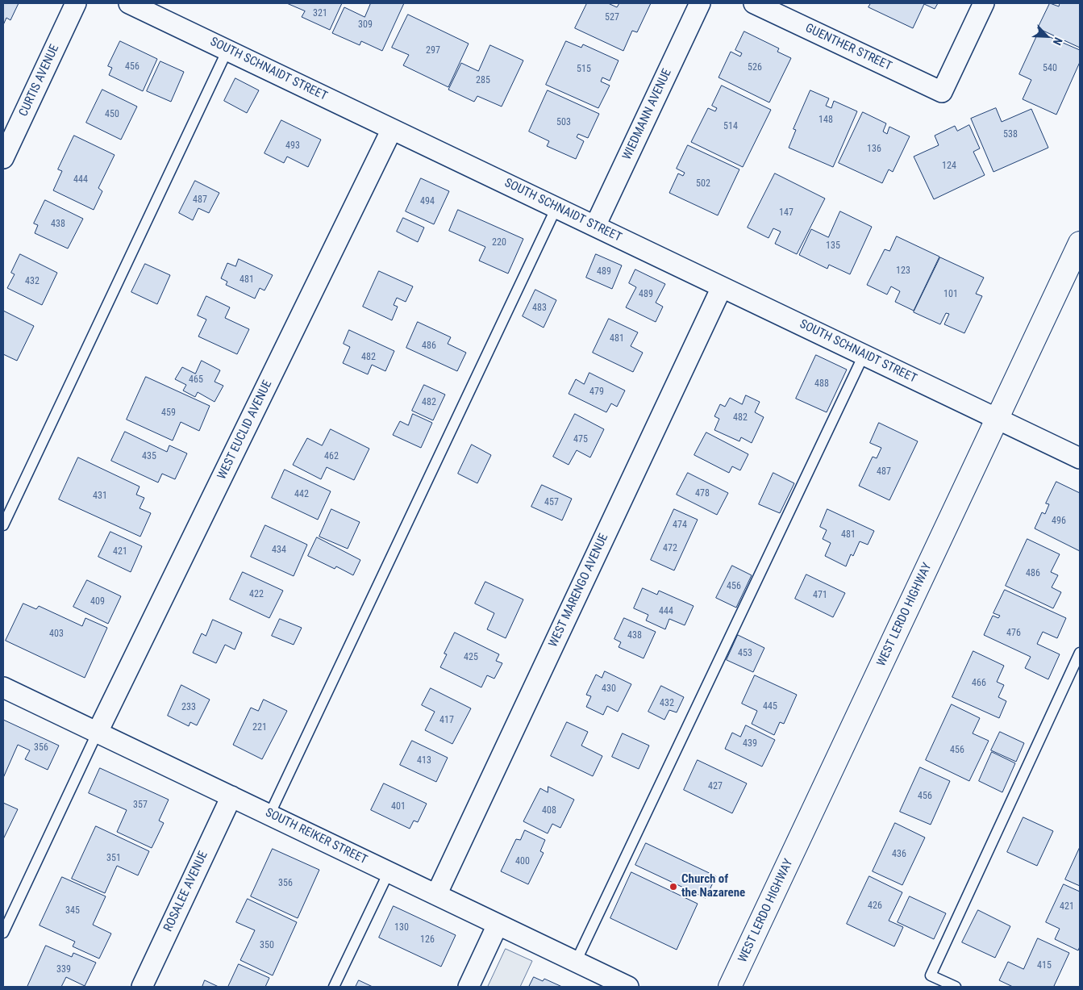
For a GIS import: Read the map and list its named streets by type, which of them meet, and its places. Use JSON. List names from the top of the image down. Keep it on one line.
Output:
{"streets":{"main road":["WEST LERDO HIGHWAY"],"street":["GUENTHER STREET","SOUTH SCHNAIDT STREET","CURTIS AVENUE","WIEDMANN AVENUE","WEST EUCLID AVENUE","WEST MARENGO AVENUE","SOUTH REIKER STREET","ROSALEE AVENUE"]},"crossings":[["SOUTH SCHNAIDT STREET","WIEDMANN AVENUE"],["SOUTH SCHNAIDT STREET","WEST EUCLID AVENUE"],["SOUTH SCHNAIDT STREET","WEST MARENGO AVENUE"],["SOUTH SCHNAIDT STREET","WEST LERDO HIGHWAY"],["WEST EUCLID AVENUE","SOUTH REIKER STREET"],["WEST MARENGO AVENUE","SOUTH REIKER STREET"],["SOUTH REIKER STREET","ROSALEE AVENUE"]],"places":["Church of the Nazarene"],"house_numbers":["321","527","309","297","456","526","540","515","285","450","148","503","514","538","493","136","124","444","502","487","494","147","438","220","135","123","489","481","432","489","101","483","481","486","482","465","488","479","482","459","482","475","435","462","487","478","442","431","457","496","474","481","472","434","421","486","456","422","471","409","444","476","403","438","453","425","466","430","432","445","233","417","221","439","356","456","413","427","456","357","401","408","436","351","400","356","426","421","345","130","126","350","415","339"],"north":"bottom right"}
